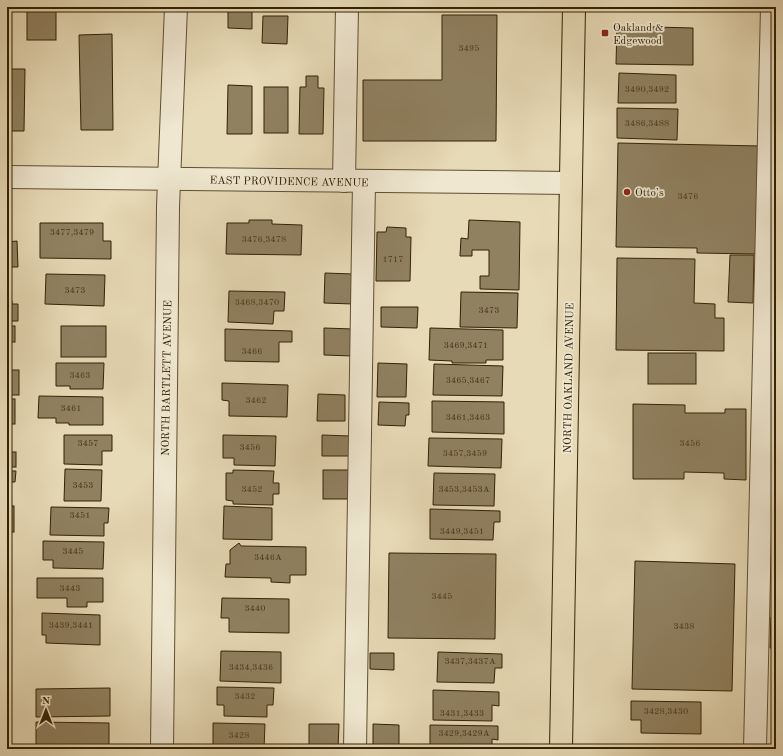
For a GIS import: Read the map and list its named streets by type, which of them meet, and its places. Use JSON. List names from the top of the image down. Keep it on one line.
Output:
{"streets":{"main road":["NORTH OAKLAND AVENUE"],"street":["EAST PROVIDENCE AVENUE","NORTH BARTLETT AVENUE"]},"crossings":[["EAST PROVIDENCE AVENUE","NORTH BARTLETT AVENUE"],["EAST PROVIDENCE AVENUE","NORTH OAKLAND AVENUE"]],"places":{"transit":["Oakland & Edgewood"],"other":["Otto’s"]},"house_numbers":["3495","3490,3492","3486,3488","3476","3477,3479","3476,3478","1717","3473","3468,3470","3473","3469,3471","3466","3463","3465,3467","3462","3461","3461,3463","3457","3456","3456","3457,3459","3453","3452","3453,3453A","3451","3449,3451","3445","3446A","3443","3445","3440","3439,3441","3438","3437,3437A","3434,3436","3432","3428,3430","3431,3433","3429,3429A","3428"],"north":"top"}
